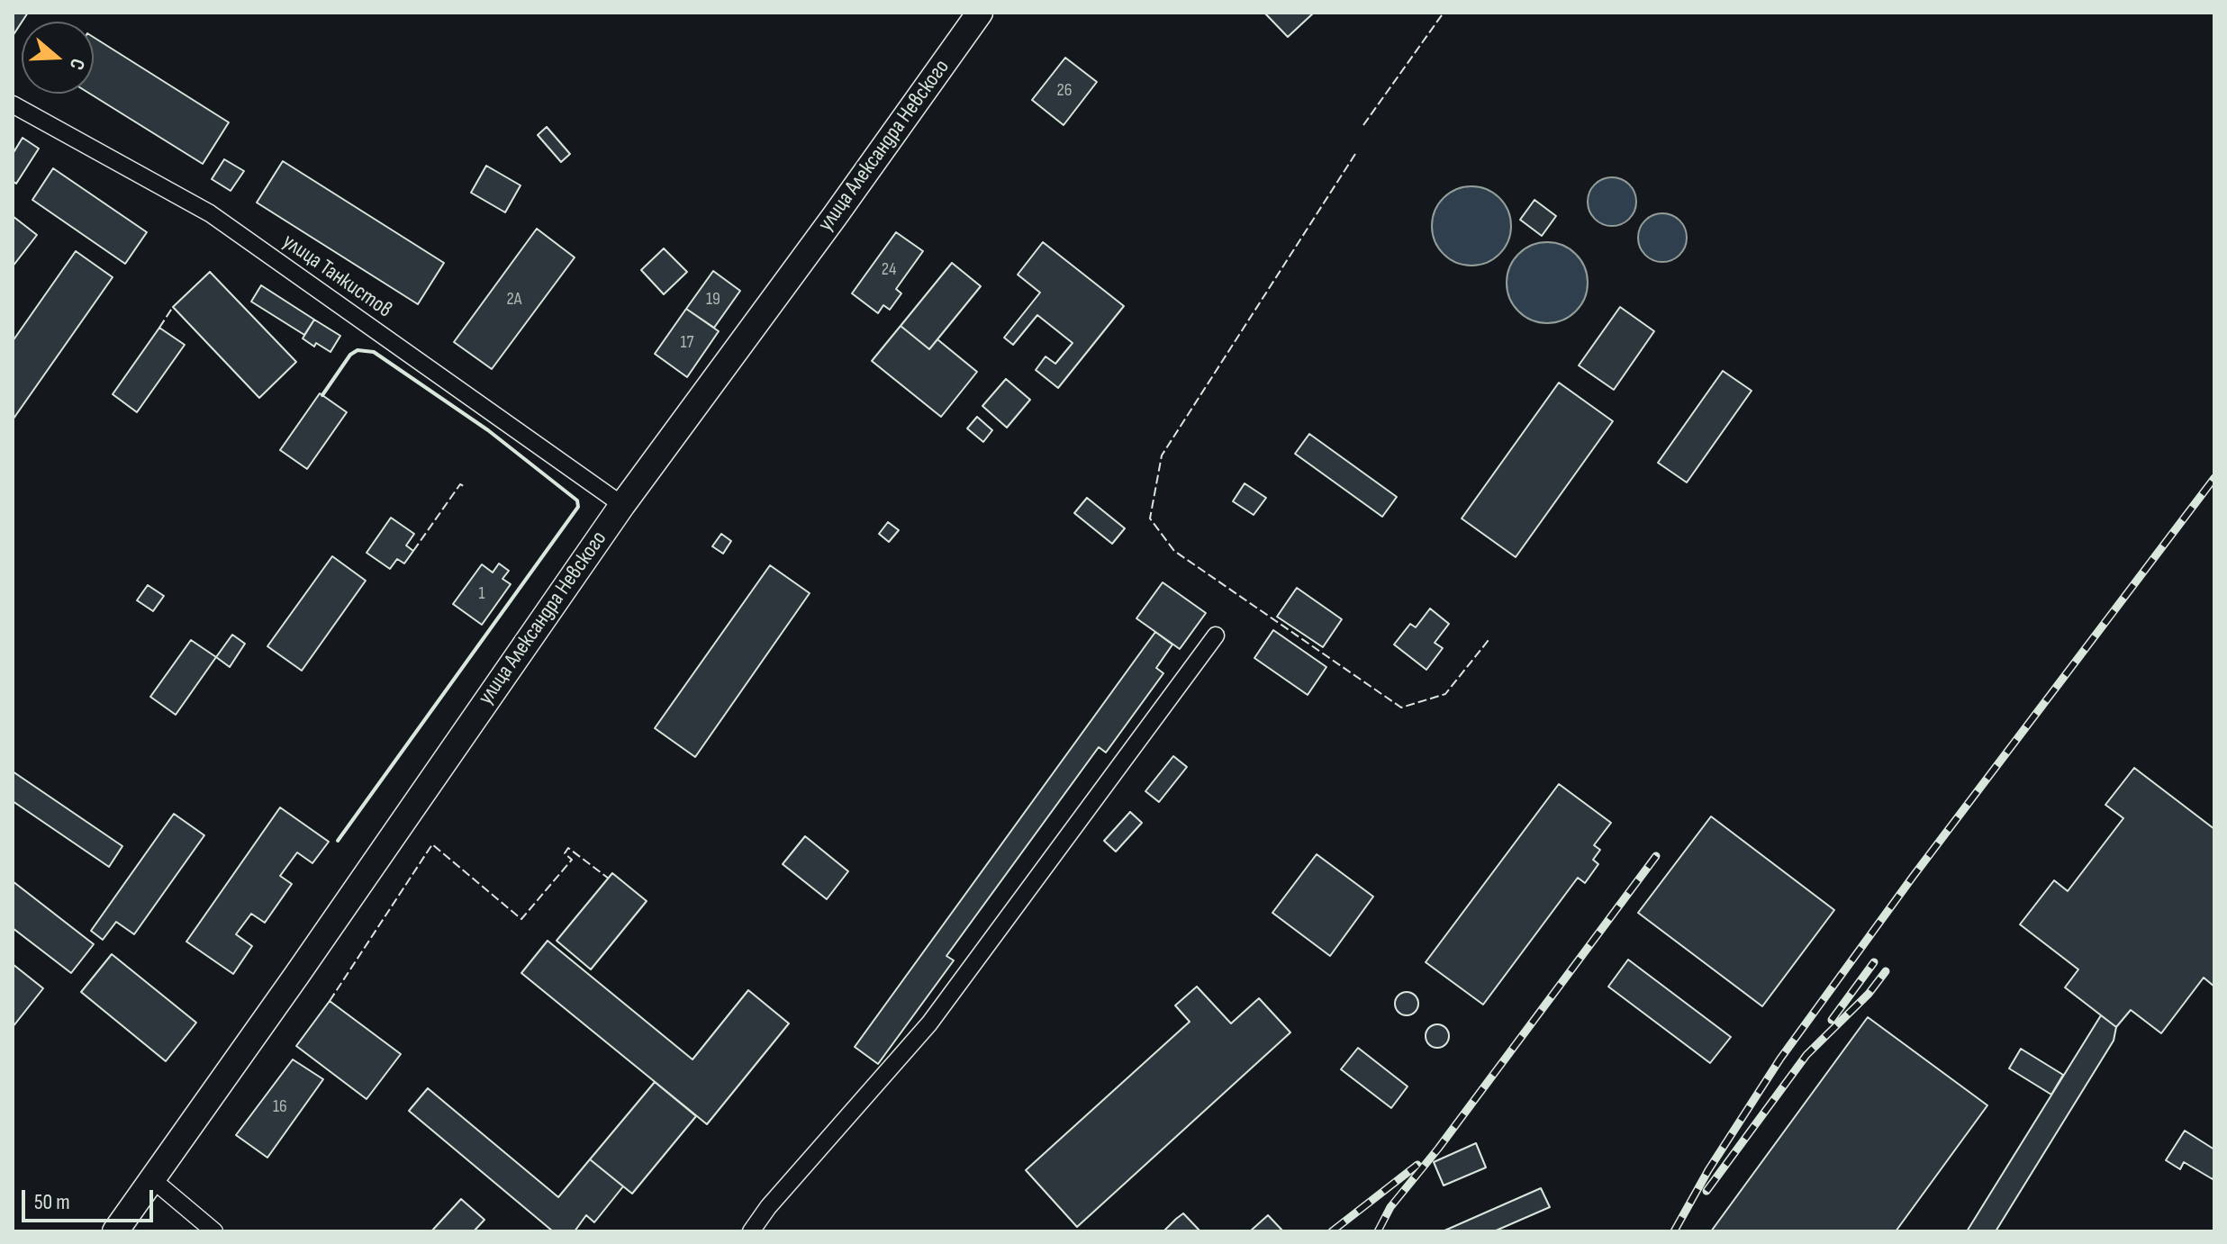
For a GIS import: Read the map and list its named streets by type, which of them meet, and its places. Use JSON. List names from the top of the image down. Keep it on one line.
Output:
{"streets":{"main road":["улица Александра Невского"],"street":["улица Танкистов"]},"crossings":[["улица Александра Невского","улица Танкистов"]],"house_numbers":["26","24","2А","19","17","1","16"],"scale_bar":"50 m","north":"right"}
